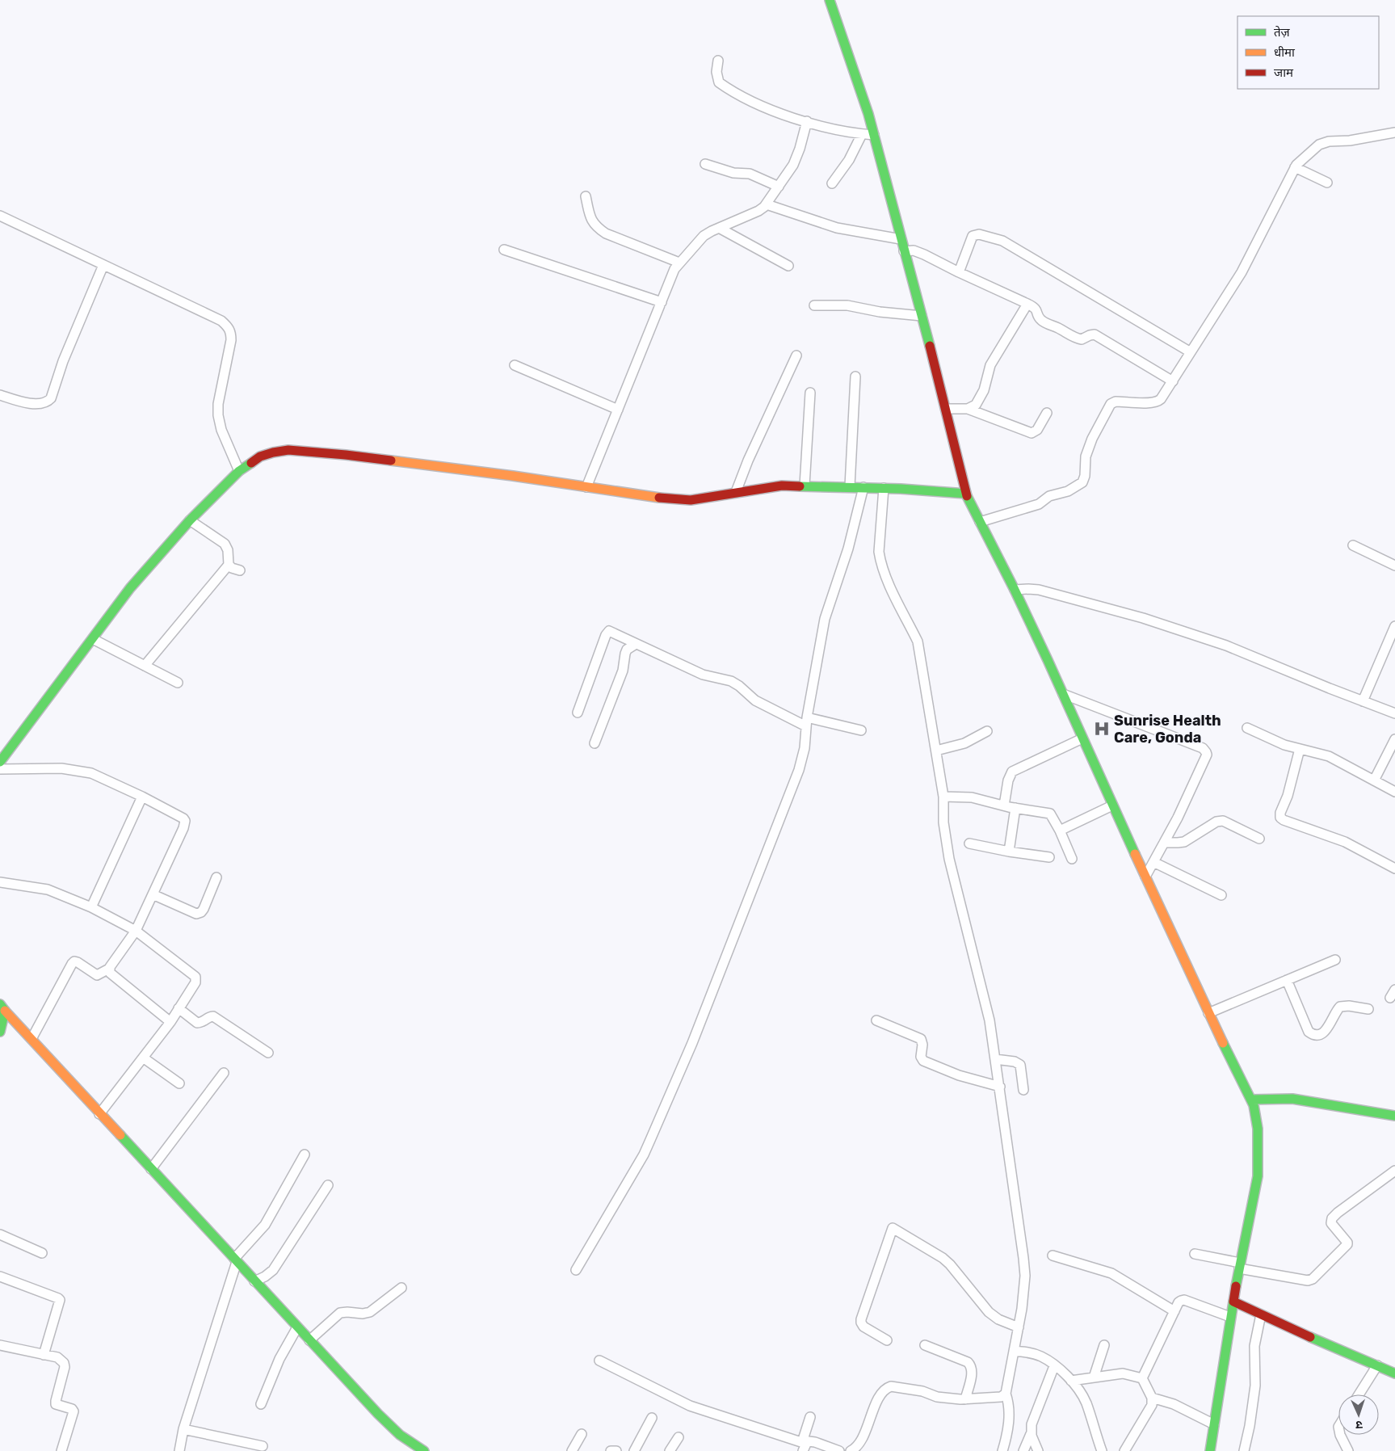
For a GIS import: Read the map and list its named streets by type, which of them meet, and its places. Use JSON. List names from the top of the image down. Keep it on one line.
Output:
{"places":{"hospital":["Sunrise Health Care, Gonda"]},"legend":["तेज़","धीमा","जाम"],"north":"bottom"}
